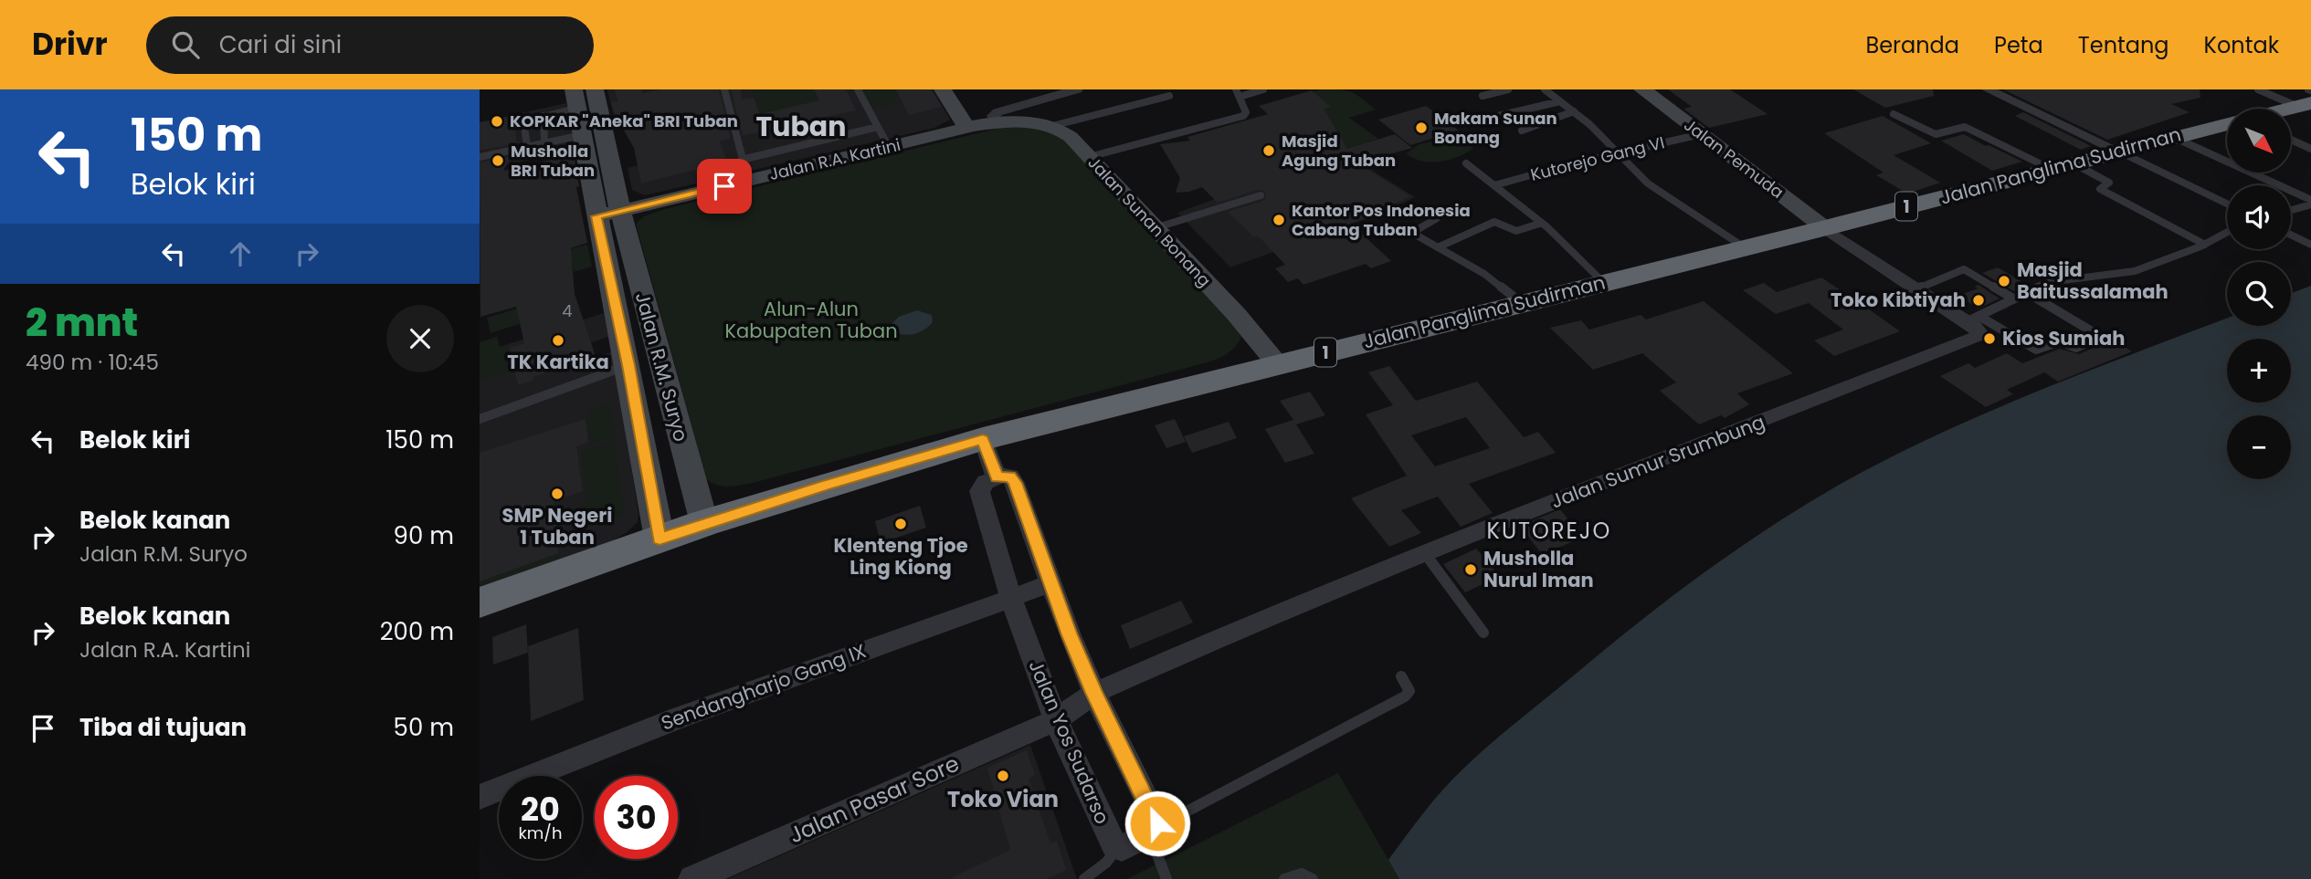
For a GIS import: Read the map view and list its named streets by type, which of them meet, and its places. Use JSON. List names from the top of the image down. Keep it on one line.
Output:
{"streets":{"highway":["Jalan Panglima Sudirman","1"],"main road":["Jalan Pemuda","Jalan R.A. Kartini","Jalan Sunan Bonang","Jalan R.M. Suryo"],"street":["Jalan Sumur Srumbung","Sendangharjo Gang IX","Jalan Yos Sudarso","Jalan Pasar Sore"],"lane":["Kutorejo Gang VI"]},"crossings":[["Kutorejo Gang VI","Jalan Pemuda"],["Jalan Pemuda","Jalan Panglima Sudirman"],["Jalan R.A. Kartini","Jalan R.M. Suryo"],["Jalan Panglima Sudirman","Jalan Sunan Bonang"],["Jalan Panglima Sudirman","Jalan R.M. Suryo"],["Jalan Sumur Srumbung","Jalan Pasar Sore"],["Sendangharjo Gang IX","Jalan Yos Sudarso"],["Jalan Yos Sudarso","Jalan Pasar Sore"]],"districts":["Tuban","KUTOREJO"],"parks":["Alun-Alun Kabupaten Tuban"],"places":["KOPKAR \"Aneka\" BRI Tuban","Makam Sunan Bonang","Masjid Agung Tuban","Musholla BRI Tuban","Kantor Pos Indonesia Cabang Tuban","Masjid Baitussalamah","Toko Kibtiyah","Kios Sumiah","TK Kartika","SMP Negeri 1 Tuban","Klenteng Tjoe Ling Kiong","Musholla Nurul Iman","Toko Vian"],"house_numbers":["4"],"north":"bottom right","page":{"header":"Drivr","search":"Cari di sini","nav":["Beranda","Peta","Tentang","Kontak"],"turn":["150 m","Belok kiri"],"map_buttons":["+","−"],"heading":["2 mnt","490 m · 10:45"],"list":[{"name":"Belok kiri","value":"150 m"},{"name":"Belok kanan","note":"Jalan R.M. Suryo","value":"90 m"},{"name":"Belok kanan","note":"Jalan R.A. Kartini","value":"200 m"},{"name":"Tiba di tujuan","value":"50 m"}],"speed":"20 km/h","limit":"30"}}
